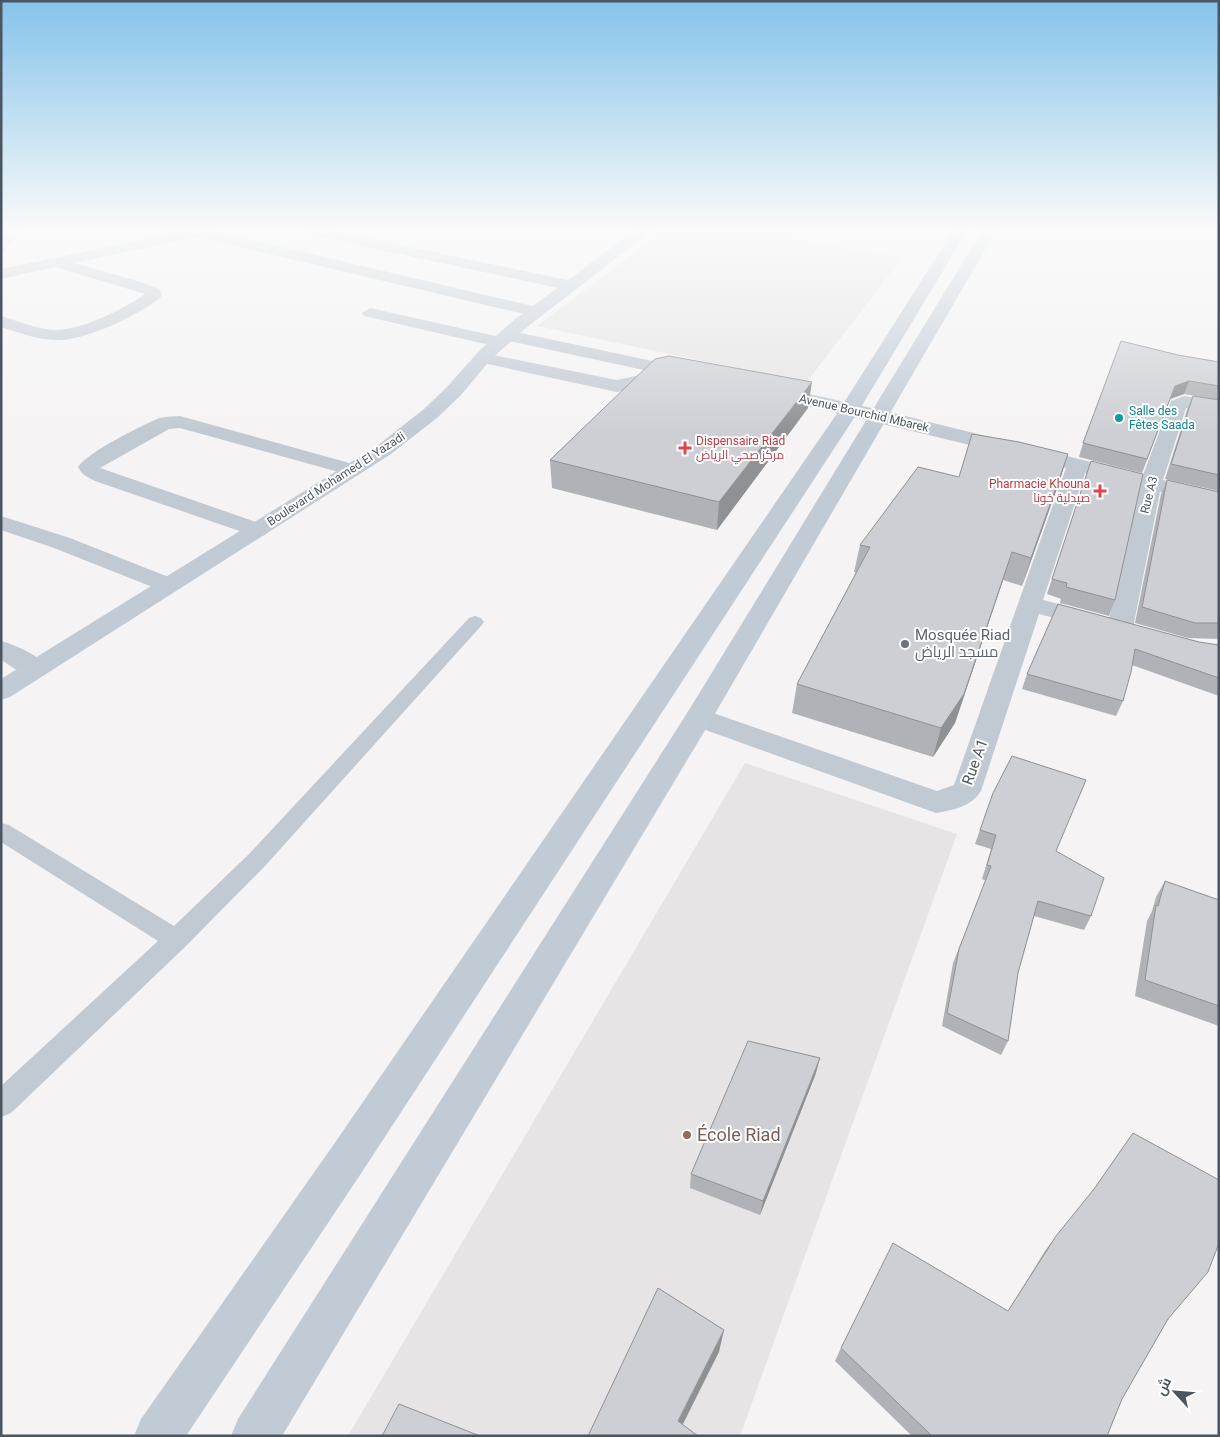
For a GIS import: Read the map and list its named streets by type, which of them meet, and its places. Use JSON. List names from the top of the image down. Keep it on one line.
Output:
{"streets":{"main road":["Boulevard Mohamed El Yazadi"],"street":["Avenue Bourchid Mbarek","Rue A3","Rue A1"]},"crossings":[["Avenue Bourchid Mbarek","Rue A3"],["Avenue Bourchid Mbarek","Rue A1"],["Rue A3","Rue A1"]],"places":{"other":["Salle des Fêtes Saada","Mosquée Riad مسجد الرياض","École Riad"],"health":["Dispensaire Riad مركز صحي الرياض","Pharmacie Khouna صيدلية خونا"]},"north":"top left"}
